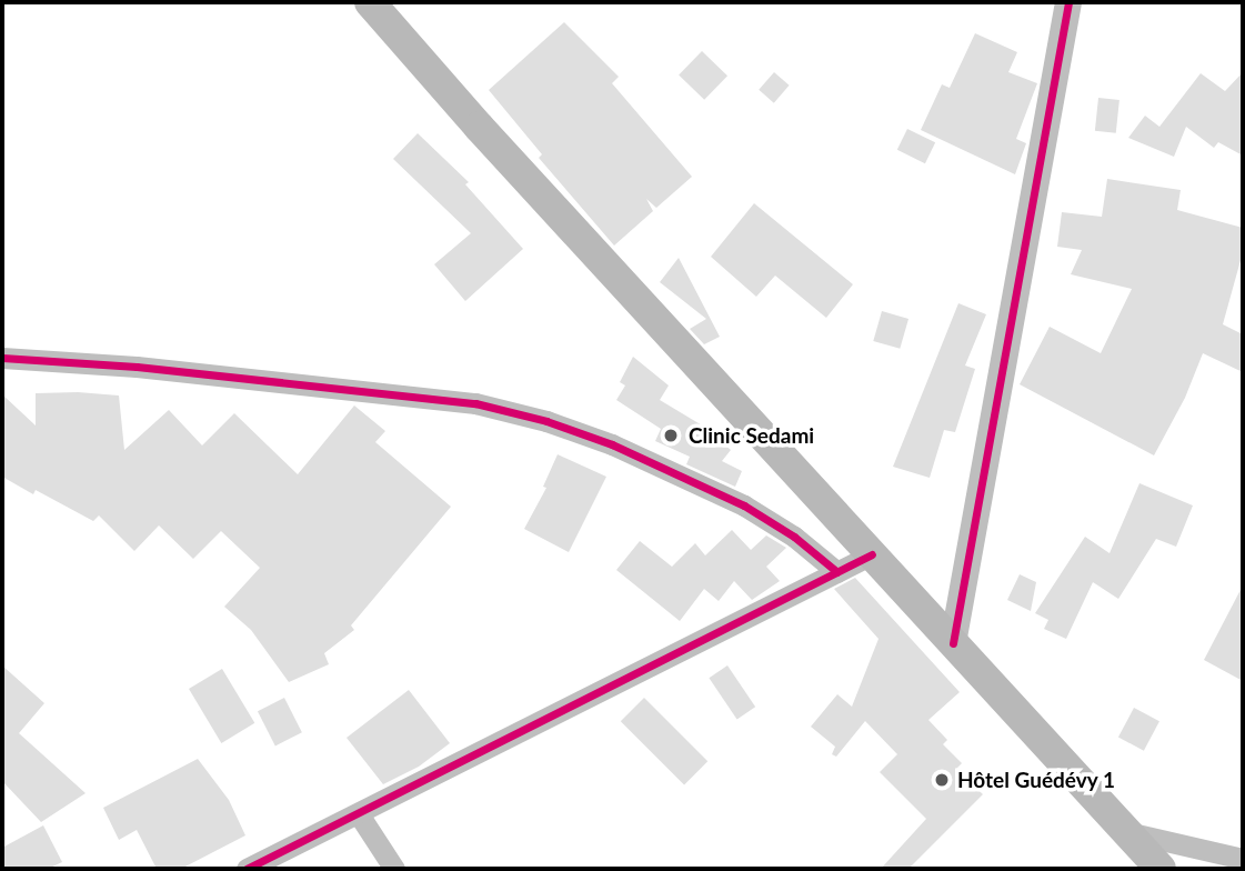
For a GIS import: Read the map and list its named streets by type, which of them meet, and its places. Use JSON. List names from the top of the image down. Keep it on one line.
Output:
{"places":["Clinic Sedami","Hôtel Guédévy 1"]}
